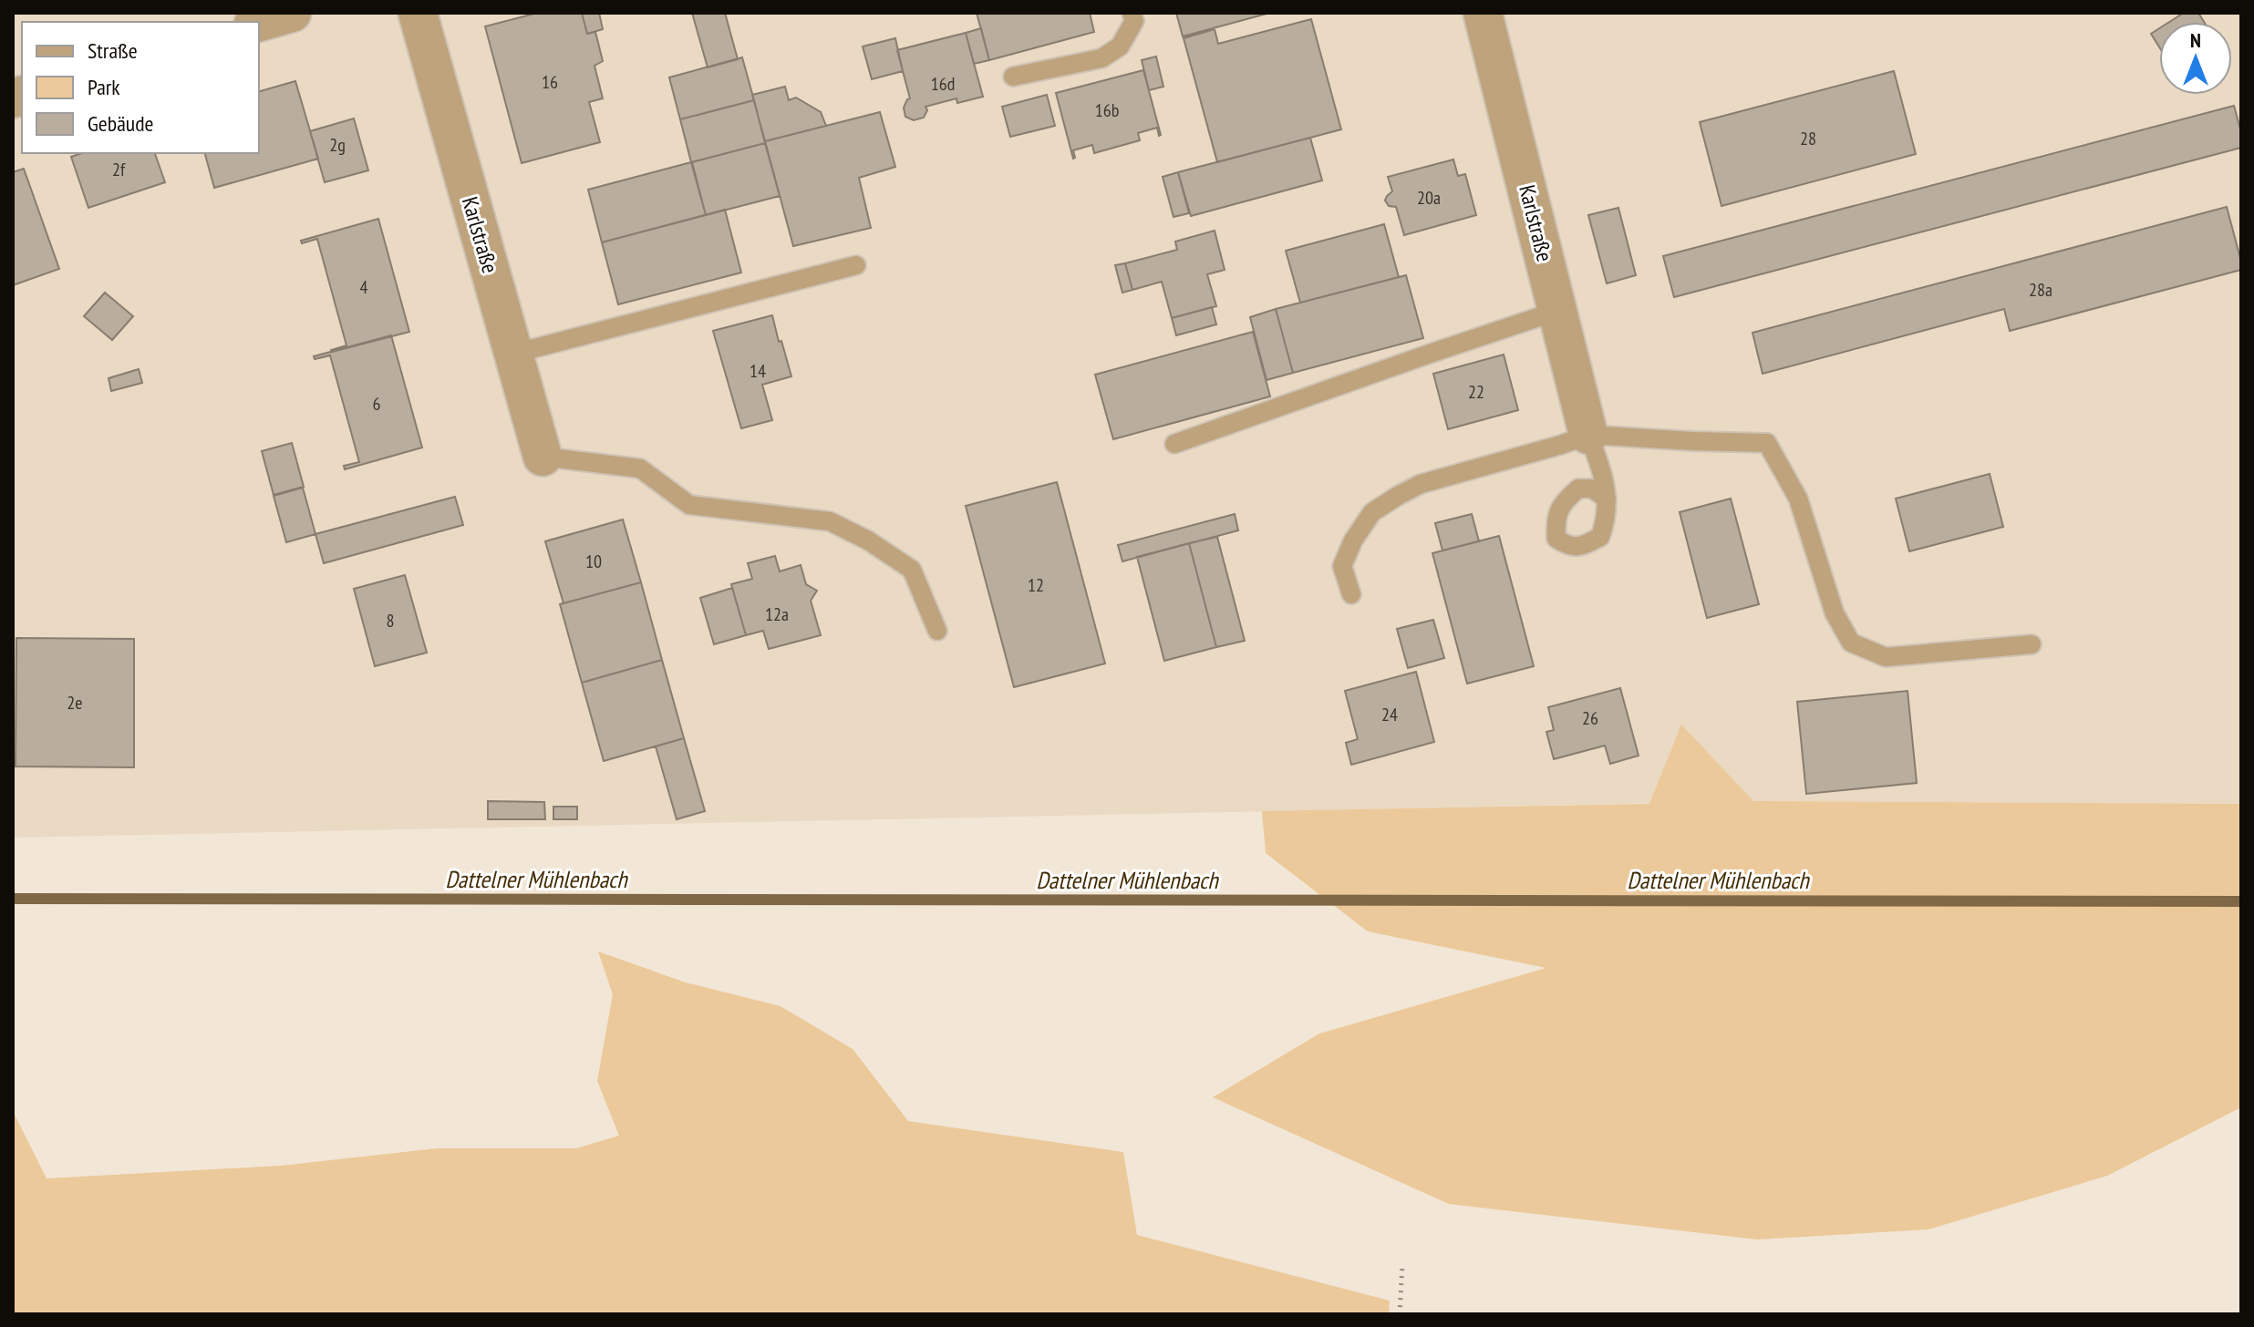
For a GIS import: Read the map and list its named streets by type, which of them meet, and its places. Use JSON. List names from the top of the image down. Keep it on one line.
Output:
{"streets":{"street":["Karlstraße"]},"water":["Dattelner Mühlenbach"],"house_numbers":["16","16d","16b","28","2g","2f","20a","4","28a","14","22","6","10","12","12a","8","2e","24","26"],"legend":["Straße","Park","Gebäude"],"north":"top"}
